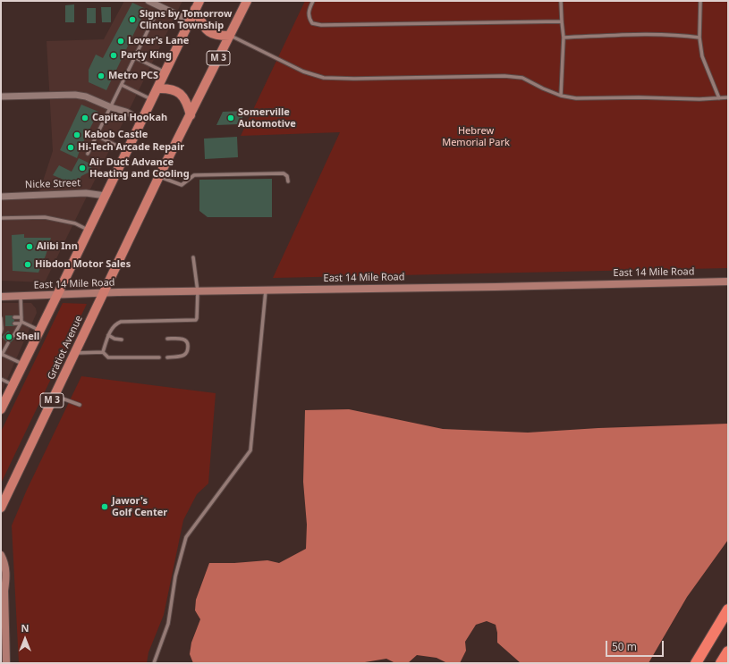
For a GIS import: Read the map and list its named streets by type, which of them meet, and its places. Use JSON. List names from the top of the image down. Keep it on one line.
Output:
{"streets":{"main road":["M 3","East 14 Mile Road","Gratiot Avenue"],"street":["Nicke Street"]},"crossings":[["M 3","East 14 Mile Road"],["M 3","Gratiot Avenue"],["East 14 Mile Road","Gratiot Avenue"]],"parks":["Hebrew Memorial Park"],"places":["Signs by Tomorrow Clinton Township","Lover's Lane","Party King","Metro PCS","Capital Hookah","Somerville Automotive","Kabob Castle","Hi-Tech Arcade Repair","Air Duct Advance Heating and Cooling","Alibi Inn","Hibdon Motor Sales","Shell","Jawor's Golf Center"],"scale_bar":"50 m","north":"top"}
